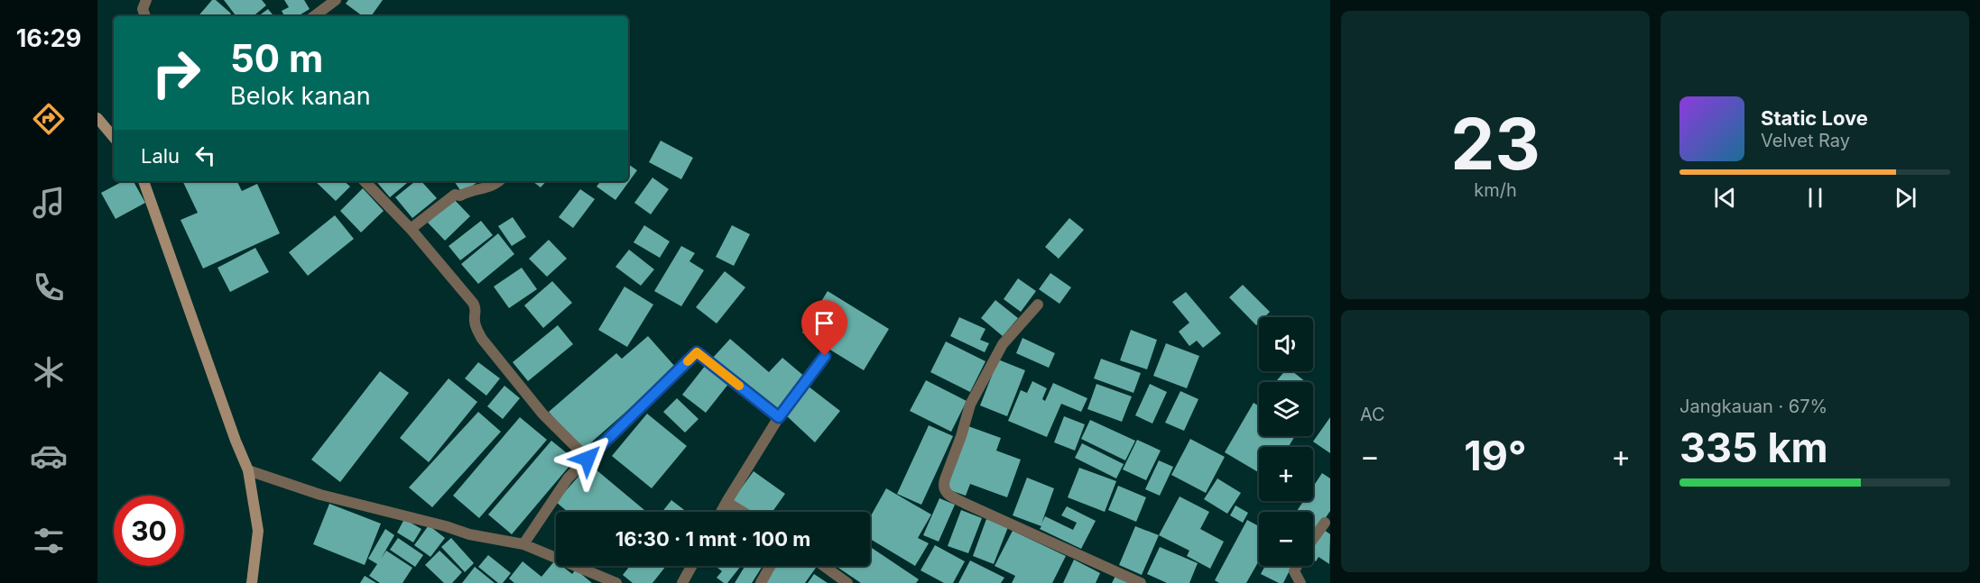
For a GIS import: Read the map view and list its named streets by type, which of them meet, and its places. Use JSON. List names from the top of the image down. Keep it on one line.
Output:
{"page":{"tabs":"16:29","tile":[["23","km/h"],"AC",["Jangkauan · 67%","335 km"]],"turn":["50 m","Belok kanan"],"song":["Static Love","Velvet Ray"],"then":"Lalu","map_buttons":["+","−"],"heat":["−","19°","+"],"limit":"30","trip":"16:30 · 1 mnt · 100 m"}}
